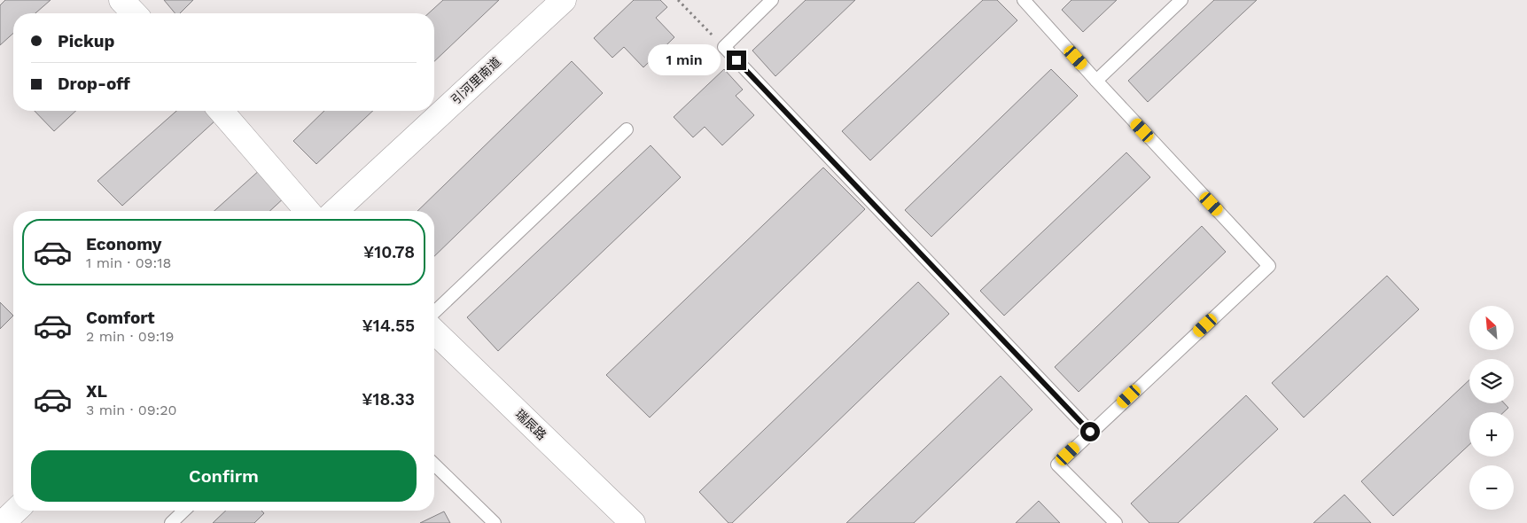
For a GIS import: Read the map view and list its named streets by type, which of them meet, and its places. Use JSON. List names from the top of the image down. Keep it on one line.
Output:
{"streets":{"street":["引河里南道","瑞辰路"]},"north":"top left","page":{"banner":["Pickup","Drop-off"],"bubble":"1 min","list":[{"name":"Economy","note":"1 min · 09:18","value":"¥10.78"},{"name":"Comfort","note":"2 min · 09:19","value":"¥14.55"},{"name":"XL","note":"3 min · 09:20","value":"¥18.33"}],"map_buttons":["+","−"],"buttons":"Confirm"}}
